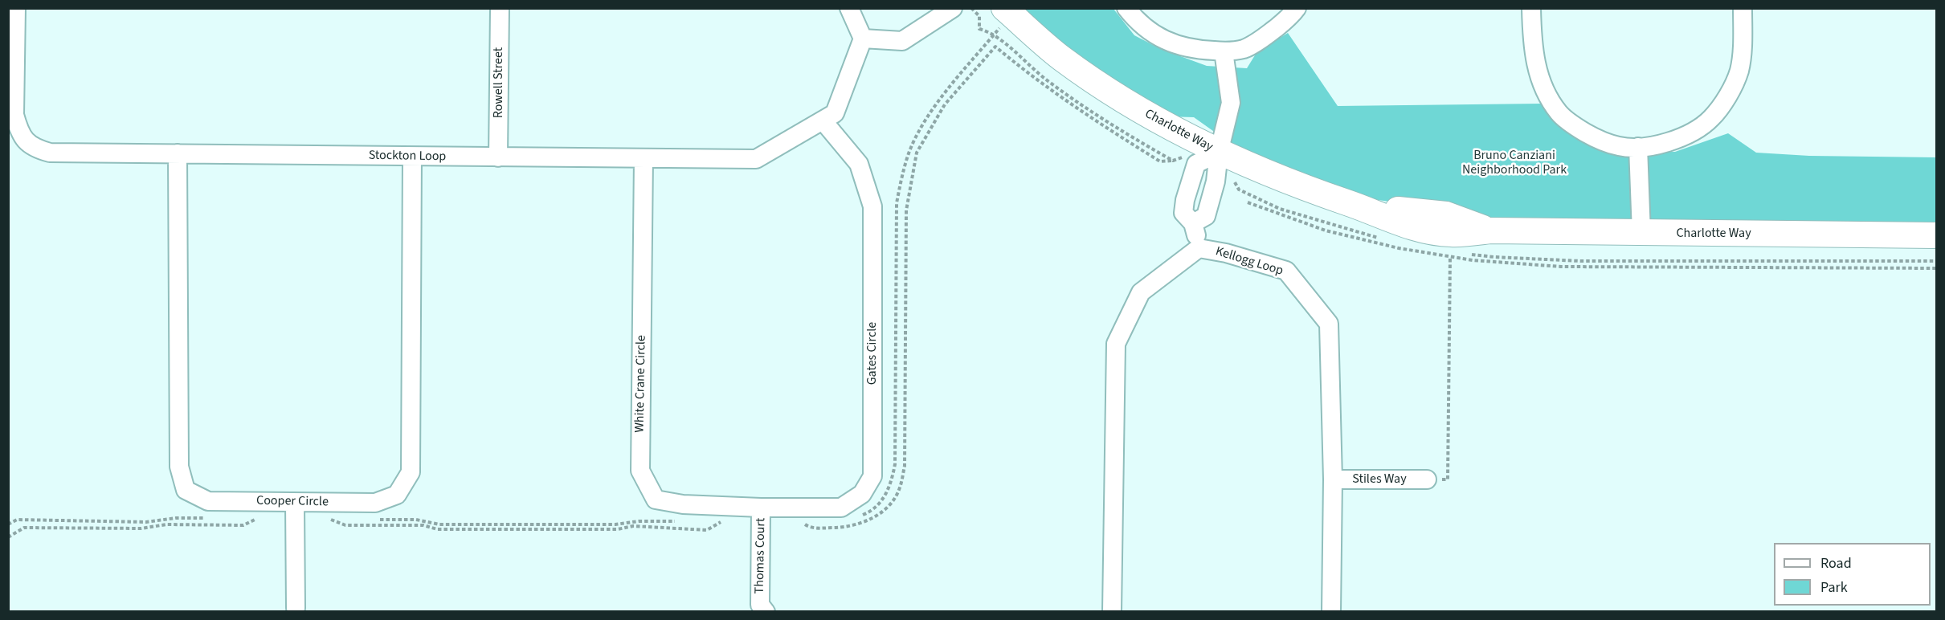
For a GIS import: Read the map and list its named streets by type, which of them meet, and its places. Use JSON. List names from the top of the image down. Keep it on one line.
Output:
{"streets":{"street":["Rowell Street","Charlotte Way","Stockton Loop","Kellogg Loop","Gates Circle","White Crane Circle","Stiles Way","Cooper Circle","Thomas Court"]},"crossings":[["Rowell Street","Stockton Loop"],["Stockton Loop","Gates Circle"],["Stockton Loop","White Crane Circle"],["Stockton Loop","Cooper Circle"],["Kellogg Loop","Stiles Way"],["Gates Circle","White Crane Circle"],["Gates Circle","Thomas Court"],["White Crane Circle","Thomas Court"]],"parks":["Bruno Canziani Neighborhood Park"],"legend":["Road","Park"]}
